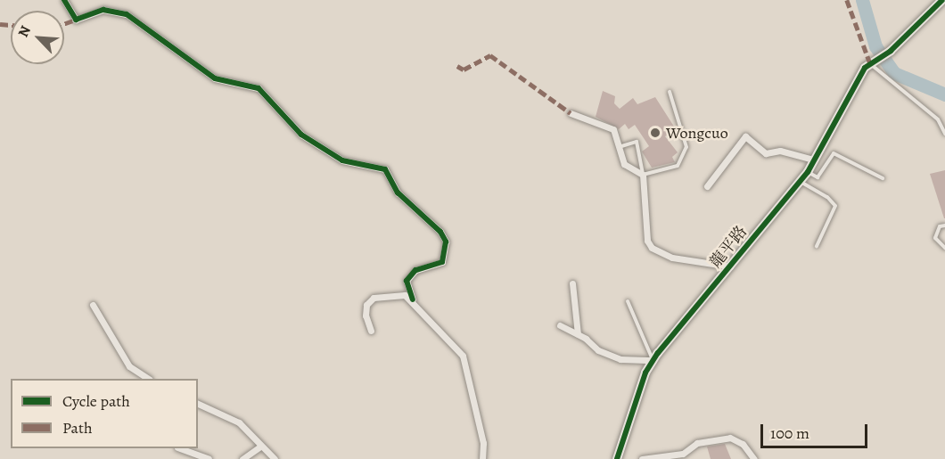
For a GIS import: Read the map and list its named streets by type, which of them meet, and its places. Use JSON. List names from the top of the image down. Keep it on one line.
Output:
{"streets":{"street":["龍平路"]},"places":["Wongcuo"],"legend":["Cycle path","Path"],"scale_bar":"100 m","north":"top left"}
